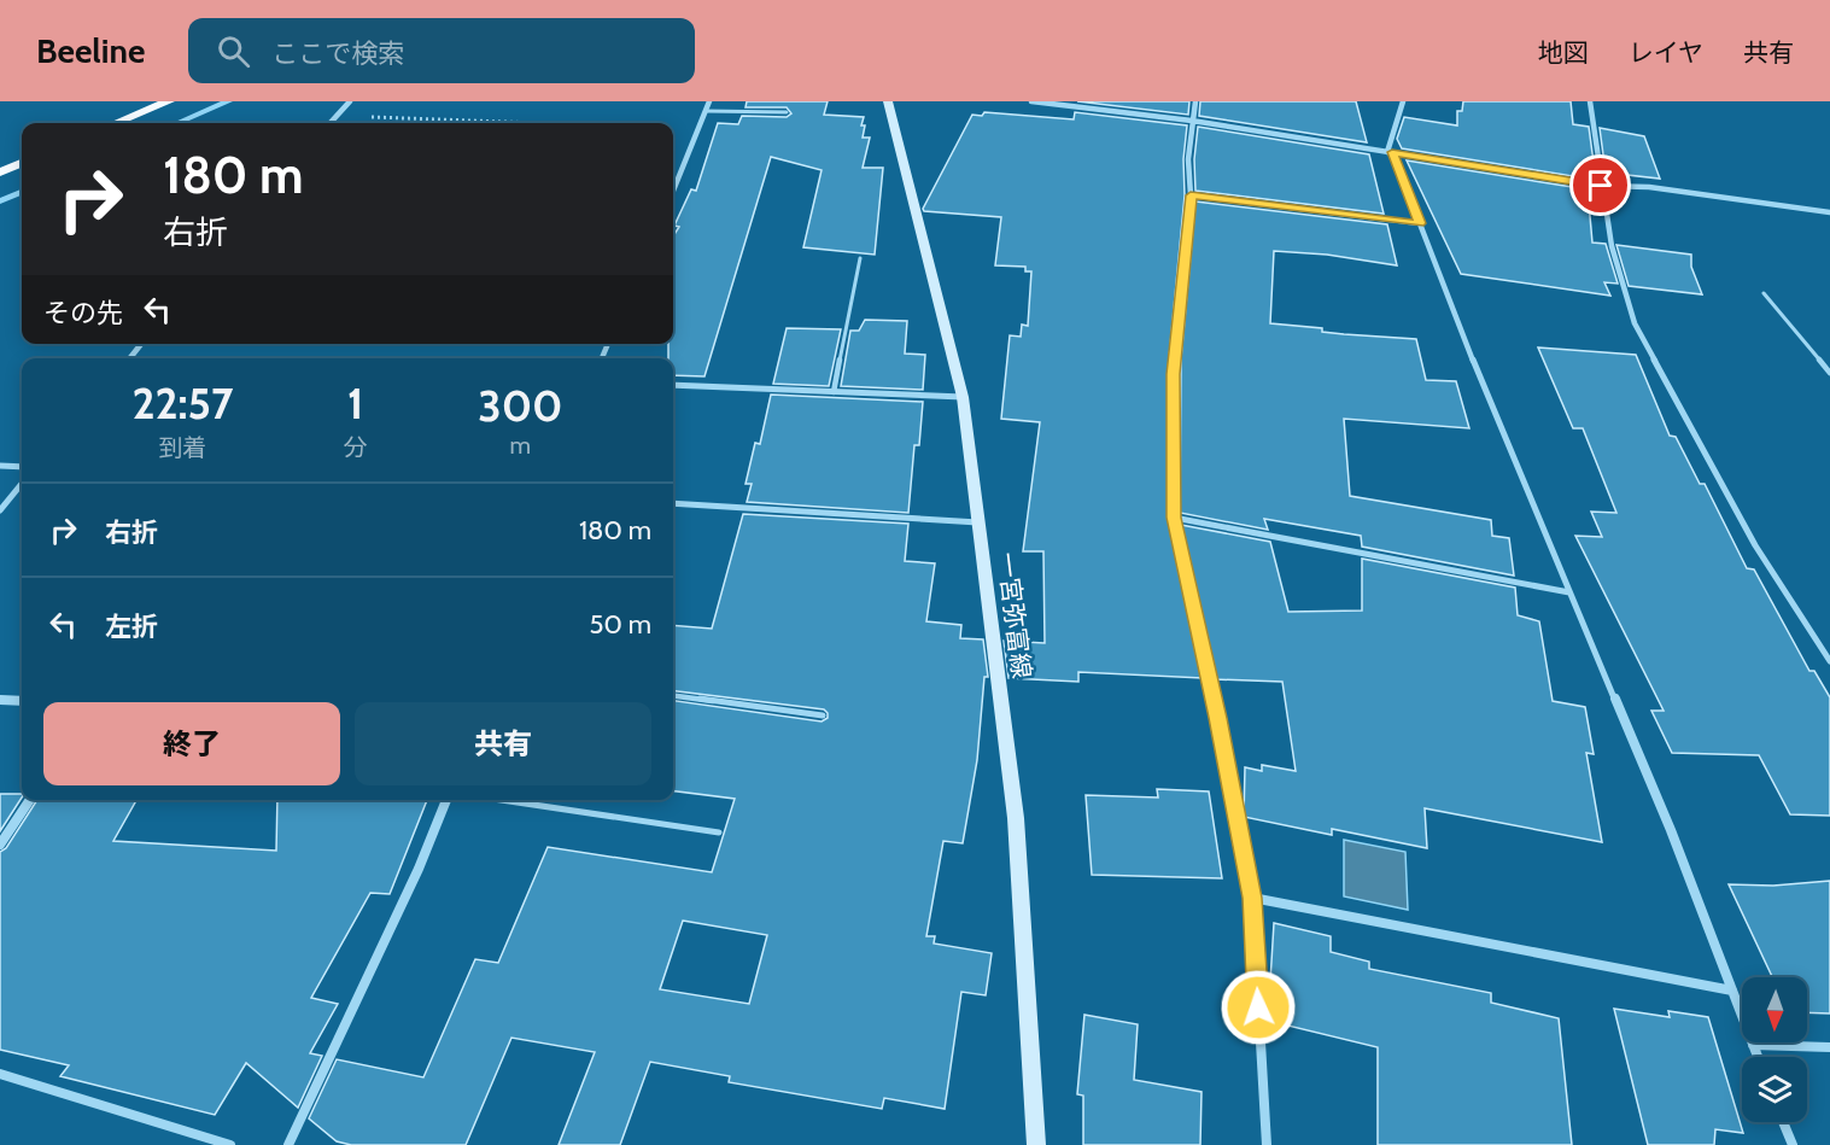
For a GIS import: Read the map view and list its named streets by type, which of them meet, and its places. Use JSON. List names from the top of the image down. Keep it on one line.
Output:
{"streets":{"main road":["一宮弥富線"]},"north":"bottom","page":{"header":"Beeline","search":"ここで検索","nav":["地図","レイヤ","共有"],"turn":["180 m","右折"],"then":"その先","eta":["22:57","到着","1","分","300","m"],"list":[{"name":"右折","value":"180 m"},{"name":"左折","value":"50 m"}],"buttons":["終了","共有"]}}
